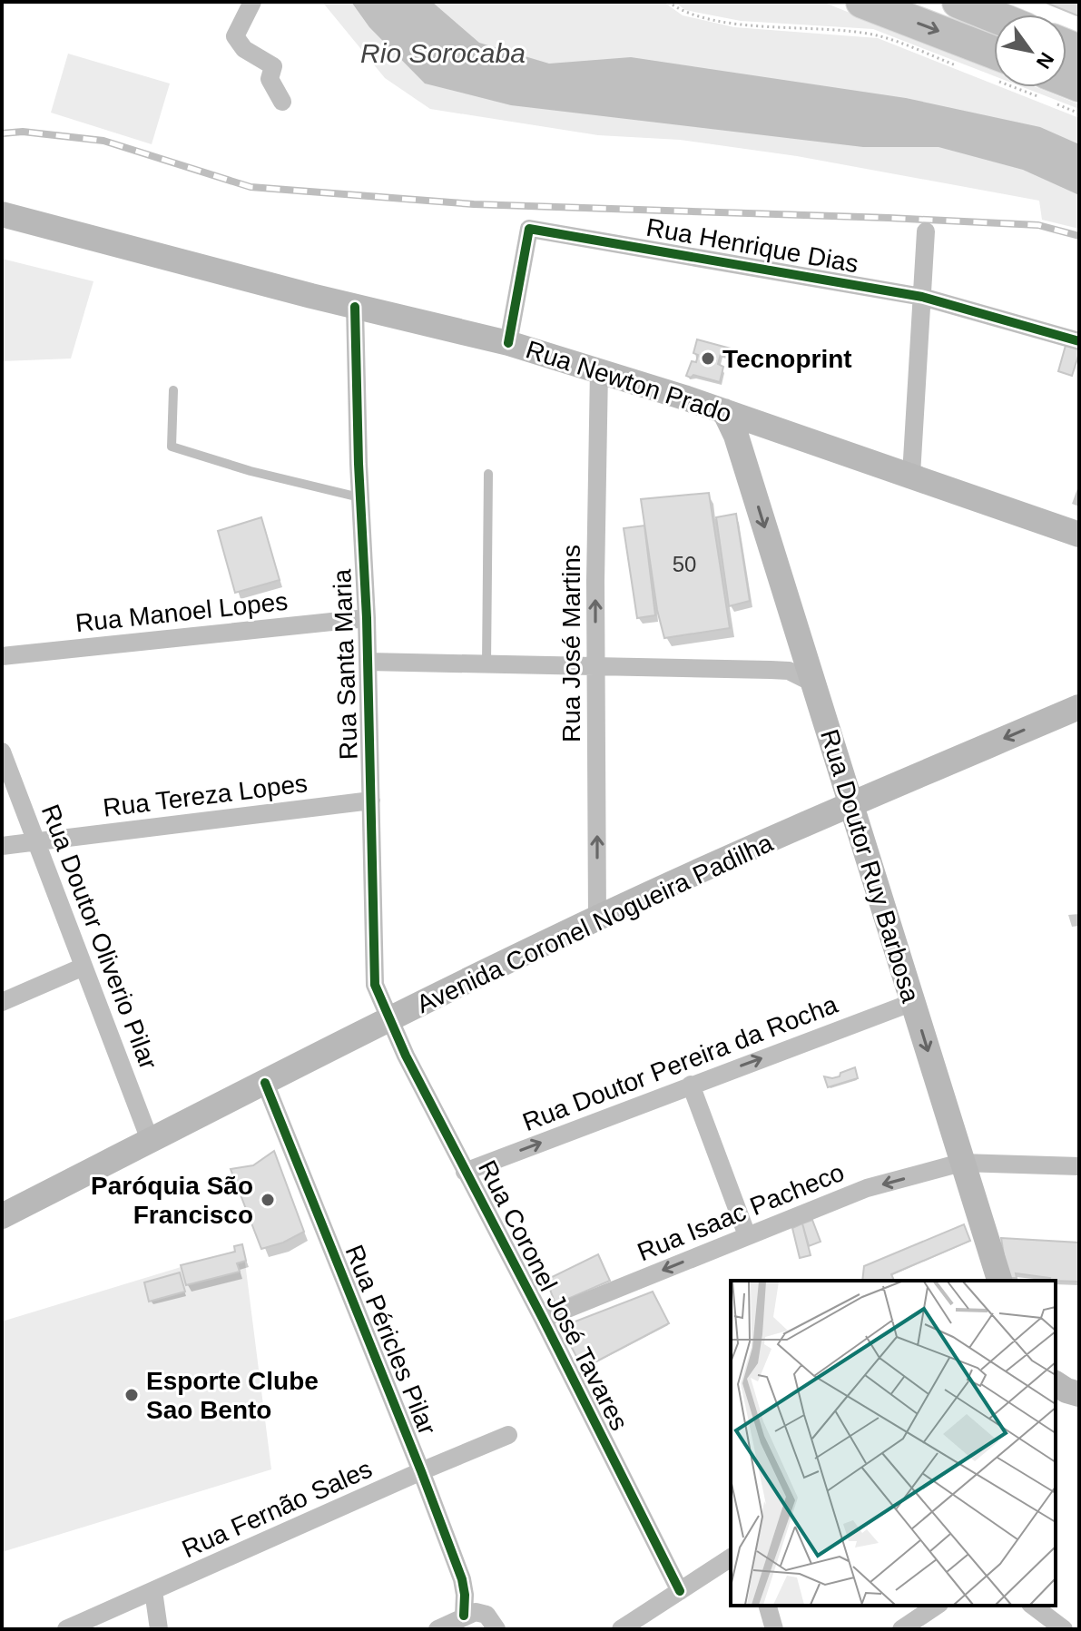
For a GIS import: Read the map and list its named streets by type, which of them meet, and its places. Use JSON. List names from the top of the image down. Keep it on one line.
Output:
{"streets":{"main road":["Rua Newton Prado","Rua Doutor Ruy Barbosa","Avenida Coronel Nogueira Padilha"],"street":["Rua Henrique Dias","Rua Manoel Lopes","Rua José Martins","Rua Santa Maria","Rua Tereza Lopes","Rua Doutor Oliverio Pilar","Rua Doutor Pereira da Rocha","Rua Isaac Pacheco","Rua Coronel José Tavares","Rua Péricles Pilar","Rua Fernão Sales"]},"crossings":[["Rua Henrique Dias","Rua Newton Prado"],["Rua Newton Prado","Rua José Martins"],["Rua Newton Prado","Rua Santa Maria"],["Rua Newton Prado","Rua Doutor Ruy Barbosa"],["Rua Manoel Lopes","Rua Santa Maria"],["Rua José Martins","Avenida Coronel Nogueira Padilha"],["Rua Santa Maria","Rua Tereza Lopes"],["Rua Santa Maria","Avenida Coronel Nogueira Padilha"],["Rua Santa Maria","Rua Coronel José Tavares"],["Rua Tereza Lopes","Rua Doutor Oliverio Pilar"],["Rua Doutor Ruy Barbosa","Avenida Coronel Nogueira Padilha"],["Rua Doutor Ruy Barbosa","Rua Doutor Pereira da Rocha"],["Rua Doutor Ruy Barbosa","Rua Isaac Pacheco"],["Avenida Coronel Nogueira Padilha","Rua Doutor Oliverio Pilar"],["Avenida Coronel Nogueira Padilha","Rua Coronel José Tavares"],["Avenida Coronel Nogueira Padilha","Rua Péricles Pilar"],["Rua Doutor Pereira da Rocha","Rua Coronel José Tavares"],["Rua Isaac Pacheco","Rua Coronel José Tavares"],["Rua Péricles Pilar","Rua Fernão Sales"]],"one_way":["Rua José Martins","Rua Doutor Ruy Barbosa","Rua Doutor Pereira da Rocha","Rua Isaac Pacheco"],"water":["Rio Sorocaba"],"places":["Tecnoprint","Paróquia São Francisco","Esporte Clube Sao Bento"],"house_numbers":["50"],"north":"bottom right"}
